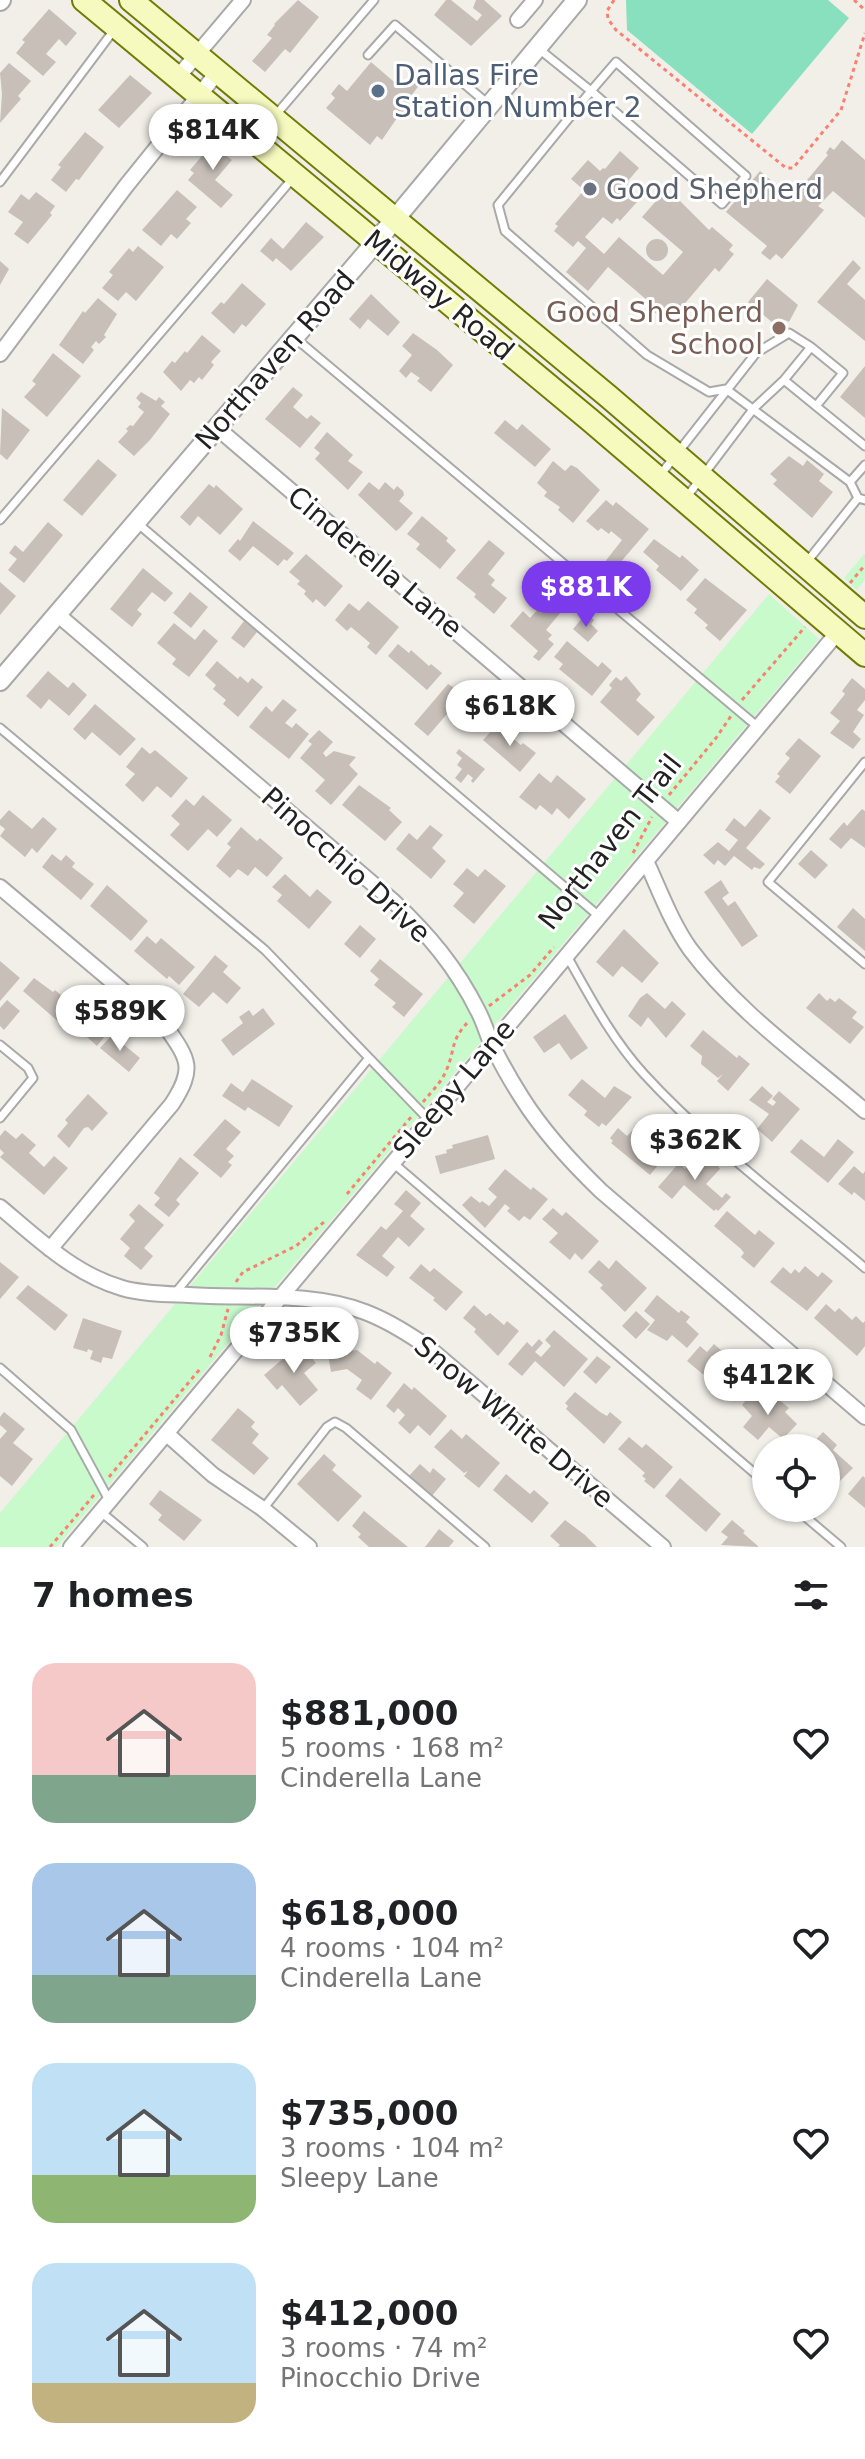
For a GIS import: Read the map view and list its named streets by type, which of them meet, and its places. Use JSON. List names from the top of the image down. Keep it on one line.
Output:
{"streets":{"main road":["Midway Road"],"street":["Northaven Road","Cinderella Lane","Pinocchio Drive","Sleepy Lane","Snow White Drive"],"path":["Northaven Trail"]},"crossings":[["Midway Road","Northaven Road"],["Midway Road","Sleepy Lane"],["Northaven Road","Cinderella Lane"],["Northaven Road","Pinocchio Drive"],["Cinderella Lane","Northaven Trail"],["Cinderella Lane","Sleepy Lane"],["Northaven Trail","Pinocchio Drive"],["Northaven Trail","Sleepy Lane"],["Pinocchio Drive","Sleepy Lane"],["Sleepy Lane","Snow White Drive"]],"places":["Dallas Fire Station Number 2","Good Shepherd","Good Shepherd School"],"page":{"price":["$814K","$881K","$618K","$589K","$362K","$735K","$412K"],"heading":"7 homes","list":[{"name":"$881,000","note":"5 rooms · 168 m² · Cinderella Lane"},{"name":"$618,000","note":"4 rooms · 104 m² · Cinderella Lane"},{"name":"$735,000","note":"3 rooms · 104 m² · Sleepy Lane"},{"name":"$412,000","note":"3 rooms · 74 m² · Pinocchio Drive"}]}}
